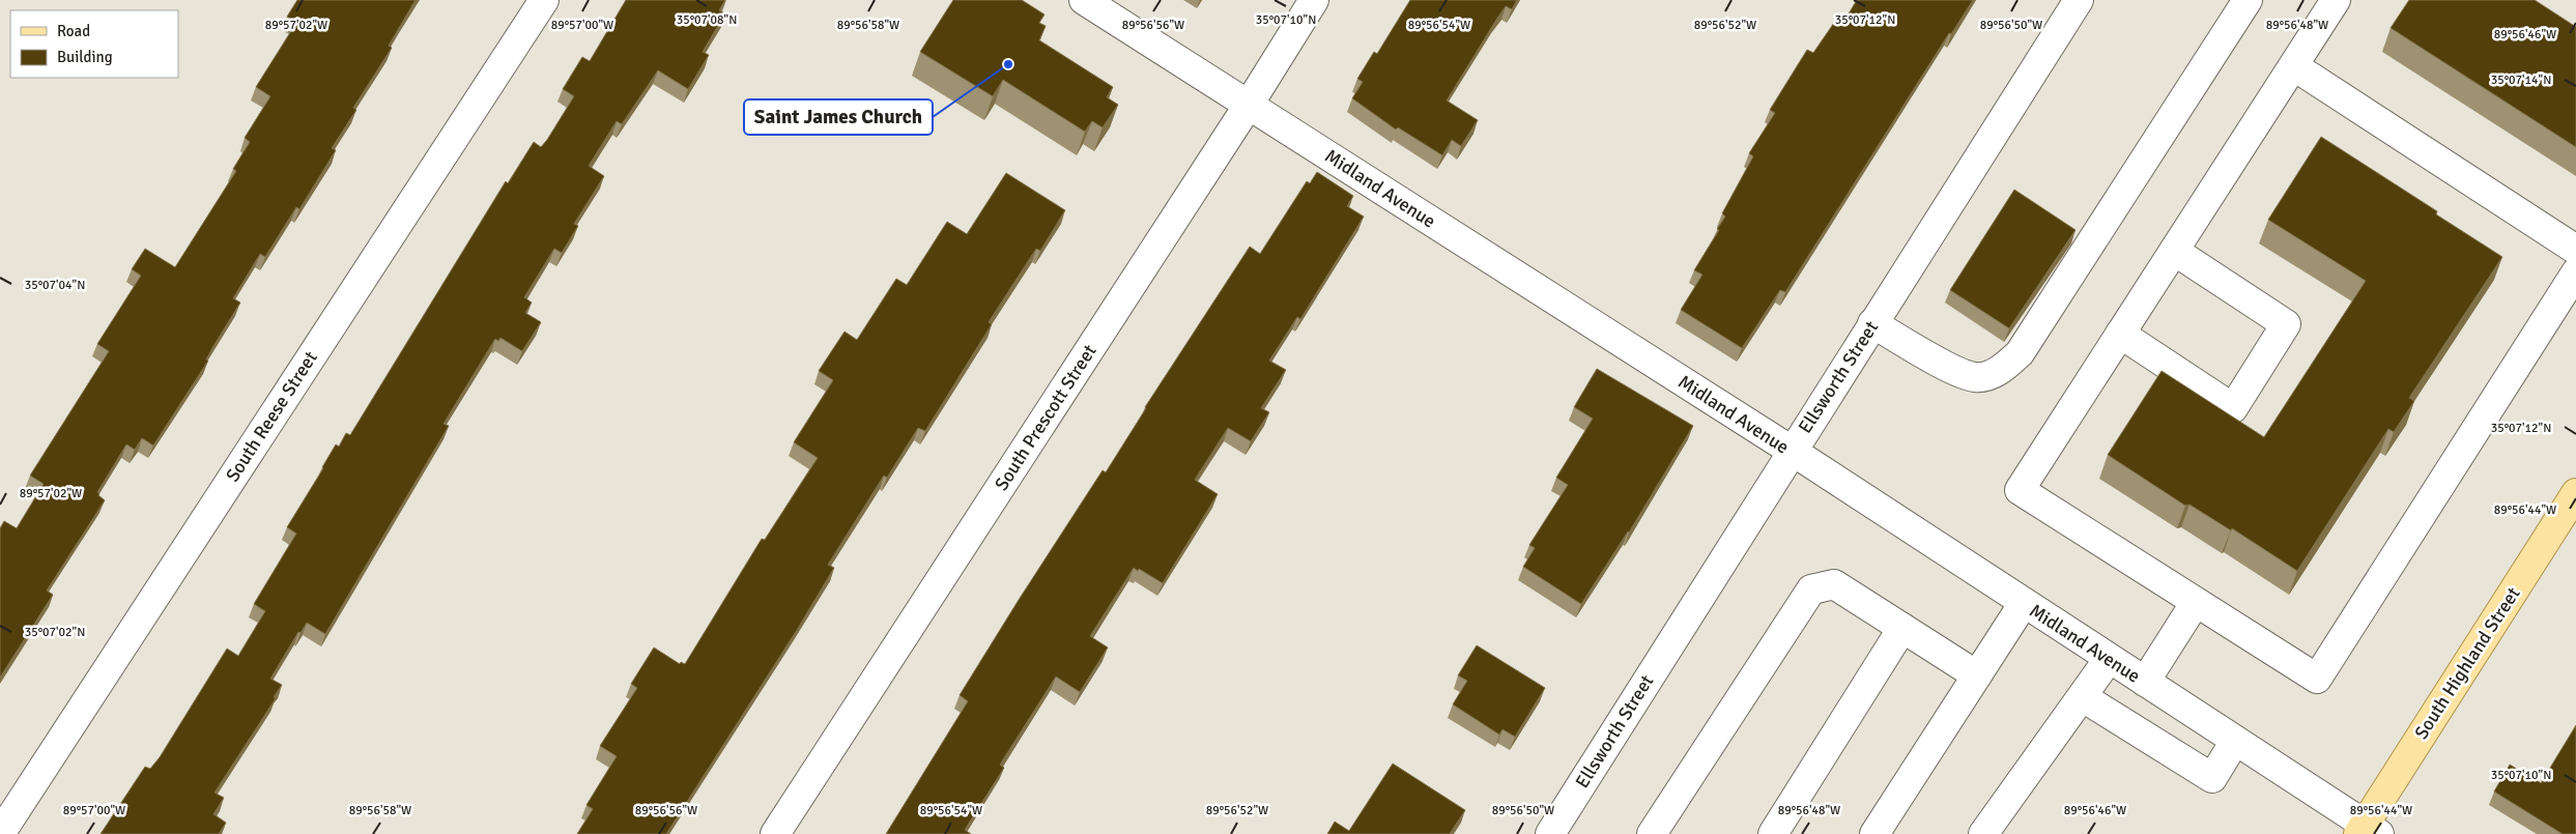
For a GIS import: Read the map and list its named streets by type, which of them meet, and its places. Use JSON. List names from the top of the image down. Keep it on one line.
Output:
{"streets":{"main road":["South Highland Street"],"street":["Midland Avenue","Ellsworth Street","South Reese Street","South Prescott Street"]},"crossings":[["Midland Avenue","Ellsworth Street"],["Midland Avenue","South Prescott Street"],["Midland Avenue","South Highland Street"]],"places":["Saint James Church"],"legend":["Road","Building"],"coordinates":["35°07'08\"N","35°07'10\"N","35°07'12\"N","89°57'02\"W","89°57'00\"W","89°56'58\"W","89°56'56\"W","89°56'54\"W","89°56'52\"W","89°56'50\"W","89°56'48\"W","89°56'46\"W","35°07'14\"N","35°07'04\"N","89°56'44\"W","35°07'02\"N"]}
